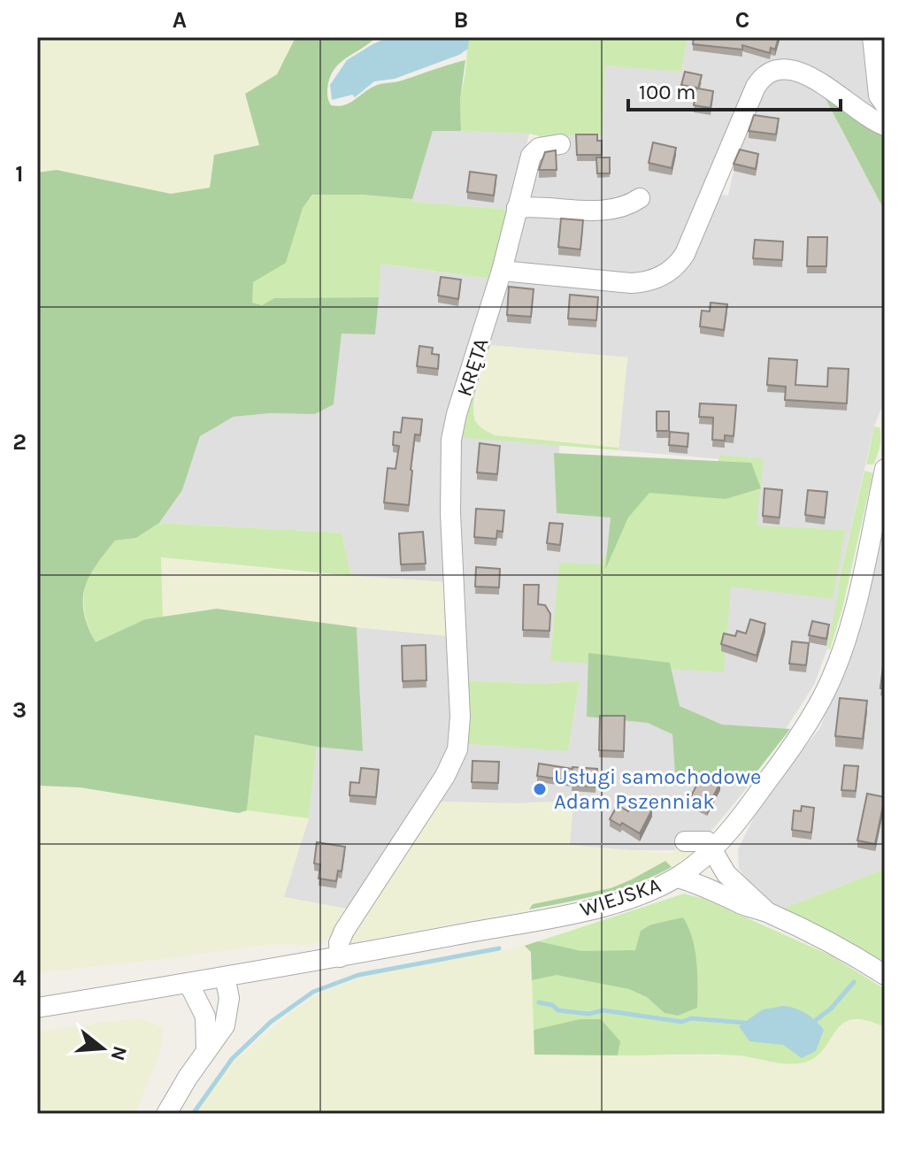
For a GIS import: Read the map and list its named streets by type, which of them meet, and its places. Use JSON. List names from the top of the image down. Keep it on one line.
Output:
{"streets":{"street":["KRĘTA","WIEJSKA"]},"crossings":[["KRĘTA","WIEJSKA"]],"places":["Usługi samochodowe Adam Pszenniak"],"scale_bar":"100 m","north":"right","grid":{"columns":["A","B","C"],"rows":["1","2","3","4"]}}
